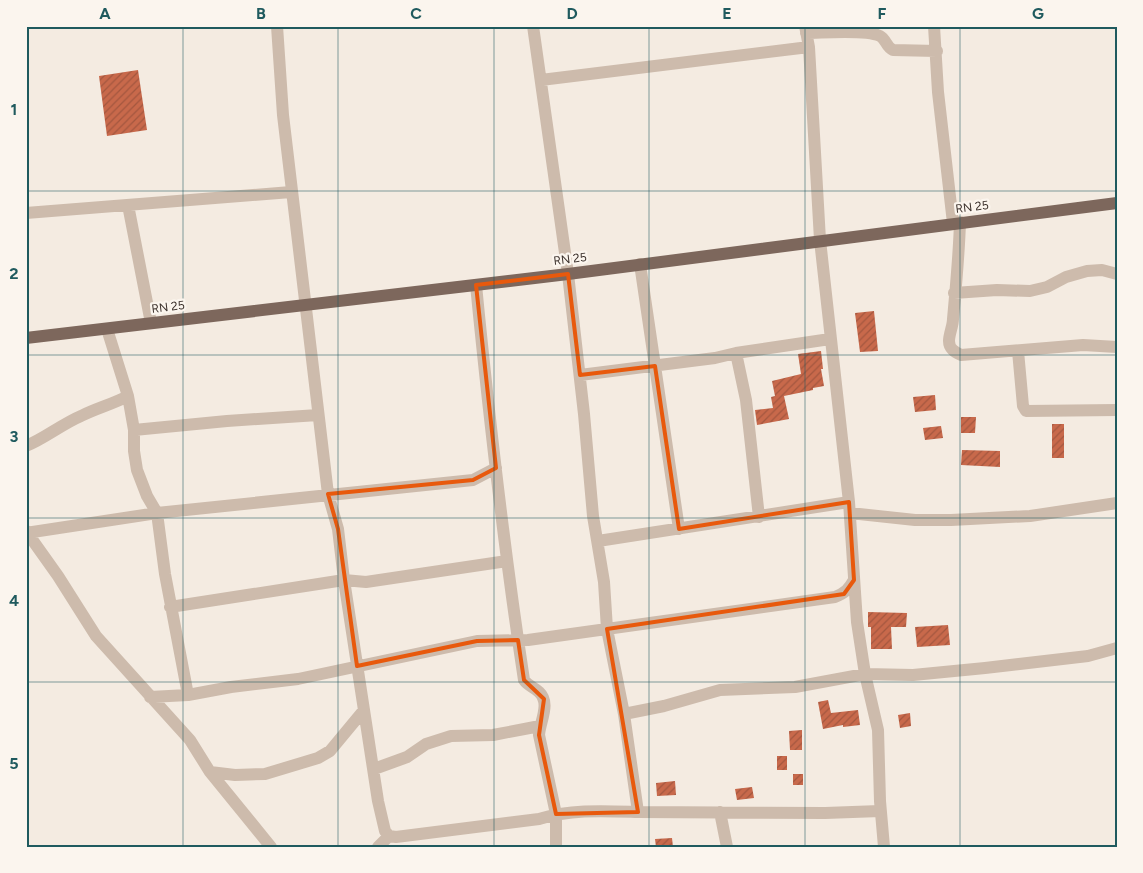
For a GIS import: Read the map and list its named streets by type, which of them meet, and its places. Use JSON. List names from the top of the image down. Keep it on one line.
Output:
{"streets":{"main road":["RN 25"]},"grid":{"columns":["A","B","C","D","E","F","G"],"rows":["1","2","3","4","5"]}}
